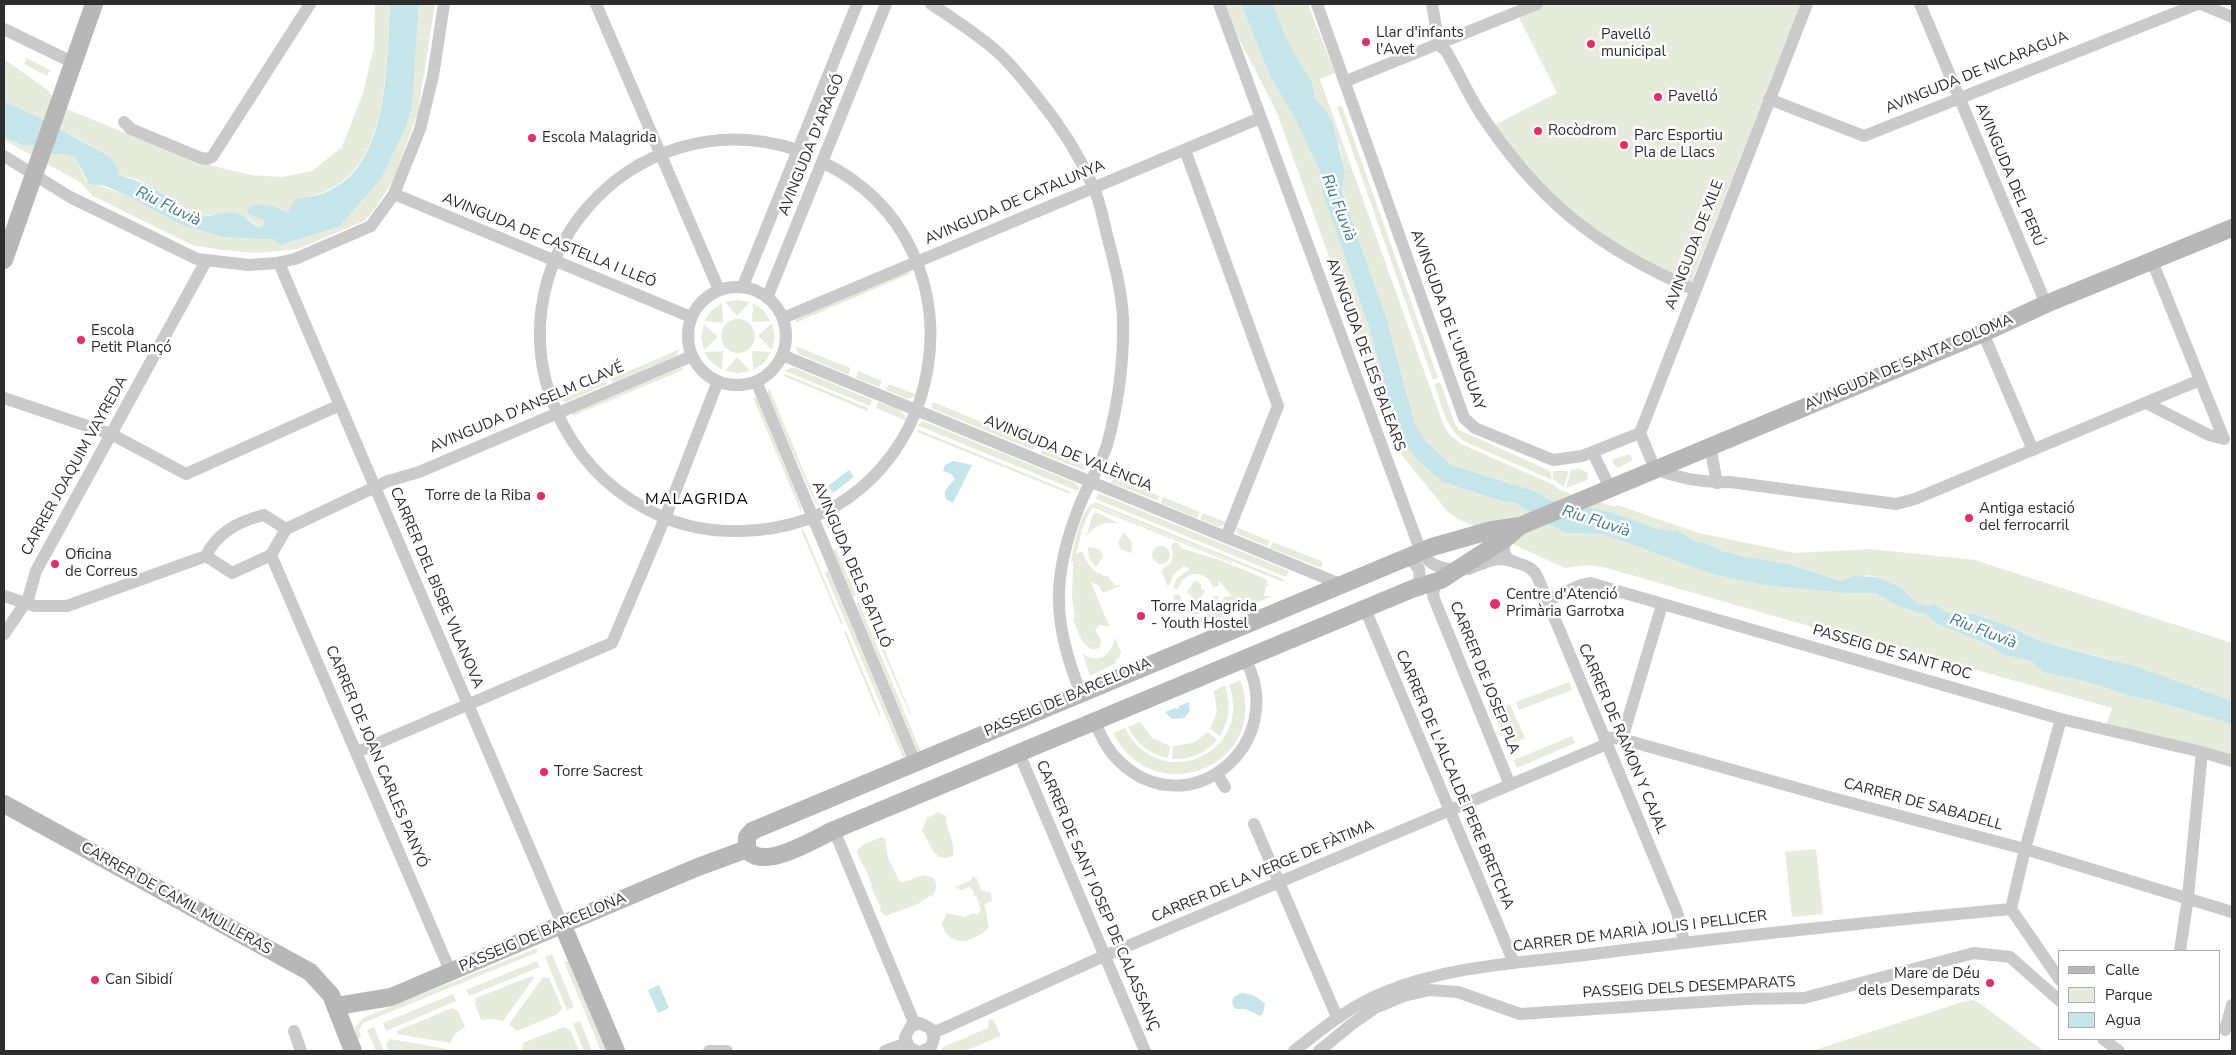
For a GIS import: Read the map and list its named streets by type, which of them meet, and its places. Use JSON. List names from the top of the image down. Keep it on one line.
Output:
{"streets":{"main road":["AVINGUDA DE SANTA COLOMA","PASSEIG DE BARCELONA","CARRER DE CAMIL MULLERAS"],"street":["AVINGUDA DE NICARAGUA","AVINGUDA D'ARAGÓ","AVINGUDA DEL PERÚ","AVINGUDA DE CATALUNYA","AVINGUDA DE CASTELLA I LLEÓ","AVINGUDA DE XILE","AVINGUDA DE L'URUGUAY","AVINGUDA DE LES BALEARS","AVINGUDA D'ANSELM CLAVÉ","AVINGUDA DE VALÈNCIA","CARRER JOAQUIM VAYREDA","AVINGUDA DELS BATLLÓ","CARRER DEL BISBE VILANOVA","PASSEIG DE SANT ROC","CARRER DE JOSEP PLA","CARRER DE RAMON Y CAJAL","CARRER DE JOAN CARLES PANYÓ","CARRER DE L'ALCALDE PERE BRETCHA","CARRER DE SABADELL","CARRER DE LA VERGE DE FÀTIMA","CARRER DE SANT JOSEP DE CALASSANÇ","CARRER DE MARIÀ JOLIS I PELLICER","PASSEIG DELS DESEMPARATS"]},"crossings":[["AVINGUDA DE NICARAGUA","AVINGUDA DEL PERÚ"],["AVINGUDA DE NICARAGUA","AVINGUDA DE XILE"],["AVINGUDA D'ARAGÓ","AVINGUDA DE CATALUNYA"],["AVINGUDA D'ARAGÓ","AVINGUDA DE CASTELLA I LLEÓ"],["AVINGUDA D'ARAGÓ","AVINGUDA D'ANSELM CLAVÉ"],["AVINGUDA D'ARAGÓ","AVINGUDA DE VALÈNCIA"],["AVINGUDA D'ARAGÓ","AVINGUDA DELS BATLLÓ"],["AVINGUDA DEL PERÚ","AVINGUDA DE SANTA COLOMA"],["AVINGUDA DE CATALUNYA","AVINGUDA DE CASTELLA I LLEÓ"],["AVINGUDA DE CATALUNYA","AVINGUDA DE LES BALEARS"],["AVINGUDA DE CATALUNYA","AVINGUDA D'ANSELM CLAVÉ"],["AVINGUDA DE CATALUNYA","AVINGUDA DE VALÈNCIA"],["AVINGUDA DE CATALUNYA","AVINGUDA DELS BATLLÓ"],["AVINGUDA DE CASTELLA I LLEÓ","AVINGUDA D'ANSELM CLAVÉ"],["AVINGUDA DE CASTELLA I LLEÓ","AVINGUDA DE VALÈNCIA"],["AVINGUDA DE CASTELLA I LLEÓ","AVINGUDA DELS BATLLÓ"],["AVINGUDA DE XILE","AVINGUDA DE L'URUGUAY"],["AVINGUDA DE LES BALEARS","PASSEIG DE BARCELONA"],["AVINGUDA DE SANTA COLOMA","PASSEIG DE BARCELONA"],["AVINGUDA D'ANSELM CLAVÉ","AVINGUDA DE VALÈNCIA"],["AVINGUDA D'ANSELM CLAVÉ","AVINGUDA DELS BATLLÓ"],["AVINGUDA D'ANSELM CLAVÉ","CARRER DEL BISBE VILANOVA"],["AVINGUDA DE VALÈNCIA","AVINGUDA DELS BATLLÓ"],["AVINGUDA DE VALÈNCIA","PASSEIG DE BARCELONA"],["AVINGUDA DELS BATLLÓ","PASSEIG DE BARCELONA"],["CARRER DEL BISBE VILANOVA","PASSEIG DE BARCELONA"],["PASSEIG DE SANT ROC","CARRER DE RAMON Y CAJAL"],["CARRER DE JOSEP PLA","CARRER DE LA VERGE DE FÀTIMA"],["PASSEIG DE BARCELONA","CARRER DE JOAN CARLES PANYÓ"],["PASSEIG DE BARCELONA","CARRER DE CAMIL MULLERAS"],["CARRER DE RAMON Y CAJAL","CARRER DE SABADELL"],["CARRER DE RAMON Y CAJAL","CARRER DE LA VERGE DE FÀTIMA"],["CARRER DE RAMON Y CAJAL","CARRER DE MARIÀ JOLIS I PELLICER"],["CARRER DE L'ALCALDE PERE BRETCHA","CARRER DE LA VERGE DE FÀTIMA"],["CARRER DE L'ALCALDE PERE BRETCHA","CARRER DE MARIÀ JOLIS I PELLICER"],["CARRER DE SABADELL","CARRER DE LA VERGE DE FÀTIMA"],["CARRER DE LA VERGE DE FÀTIMA","CARRER DE SANT JOSEP DE CALASSANÇ"]],"districts":["MALAGRIDA"],"water":["Riu Fluvià"],"places":["Llar d'infants l'Avet","Pavelló municipal","Pavelló","Rocòdrom","Escola Malagrida","Parc Esportiu Pla de Llacs","Escola Petit Plançó","Torre de la Riba","Antiga estació del ferrocarril","Oficina de Correus","Centre d'Atenció Primària Garrotxa","Torre Malagrida - Youth Hostel","Torre Sacrest","Can Sibidí","Mare de Déu dels Desemparats"],"legend":["Calle","Parque","Agua"]}
